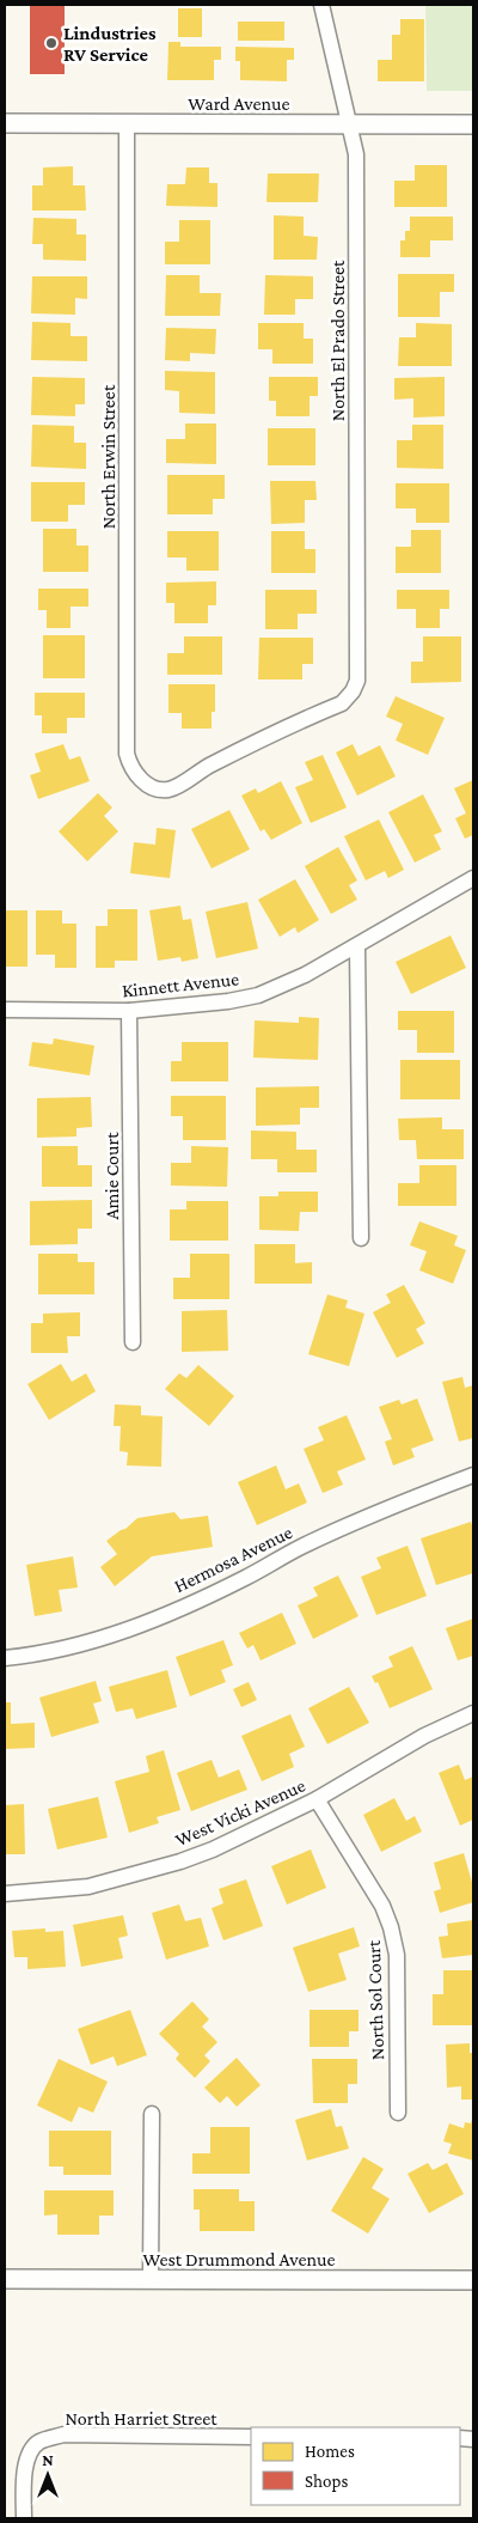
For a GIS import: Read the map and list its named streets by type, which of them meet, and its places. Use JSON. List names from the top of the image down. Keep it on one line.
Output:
{"streets":{"street":["Ward Avenue","North El Prado Street","North Erwin Street","Kinnett Avenue","Amie Court","Hermosa Avenue","West Vicki Avenue","North Sol Court","West Drummond Avenue","North Harriet Street"]},"crossings":[["Ward Avenue","North El Prado Street"],["Ward Avenue","North Erwin Street"],["North El Prado Street","North Erwin Street"],["Kinnett Avenue","Amie Court"],["West Vicki Avenue","North Sol Court"]],"places":["Lindustries RV Service"],"legend":["Homes","Shops"],"north":"top"}
